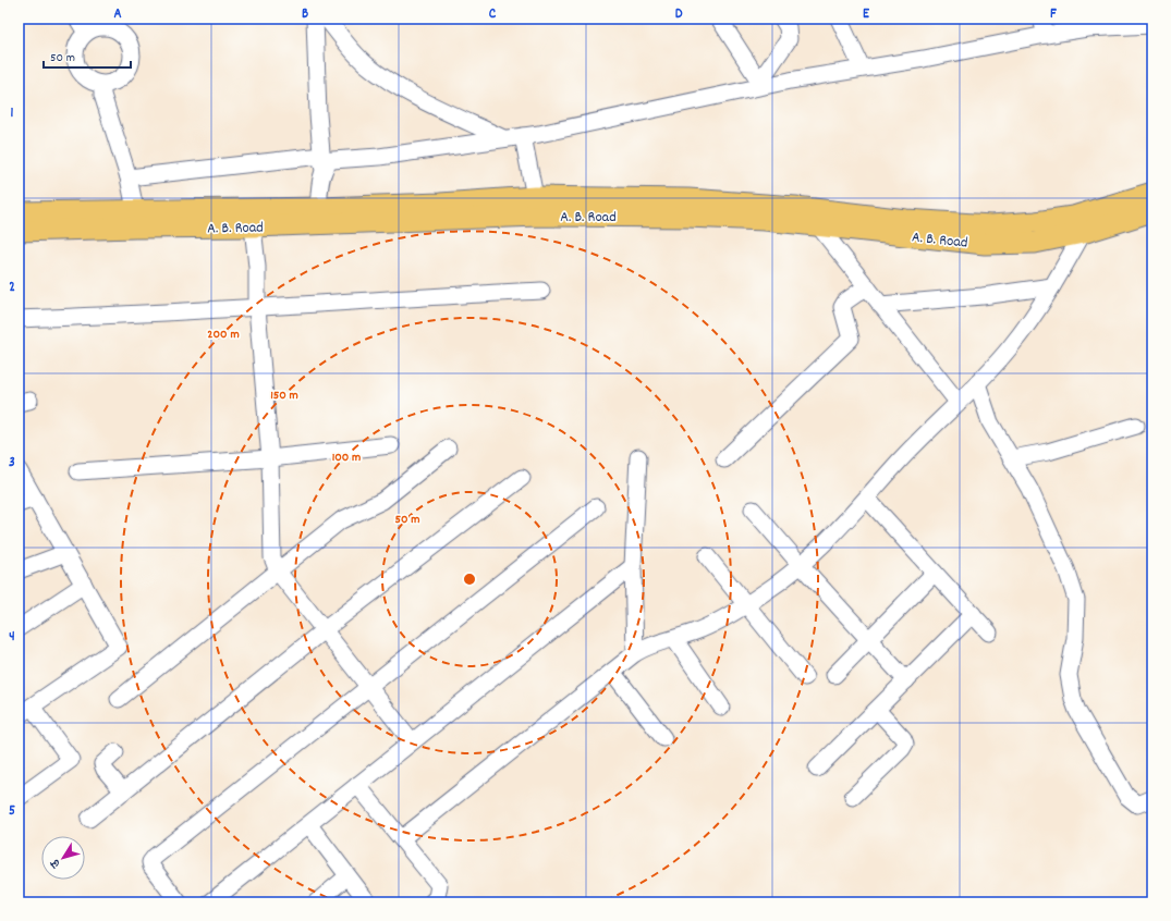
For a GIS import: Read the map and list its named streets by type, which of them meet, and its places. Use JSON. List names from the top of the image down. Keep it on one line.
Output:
{"streets":{"main road":["A. B. Road"]},"scale_bar":"50 m","north":"bottom left","grid":{"columns":["A","B","C","D","E","F"],"rows":["1","2","3","4","5"]},"rings":["200 m","150 m","100 m","50 m"]}
